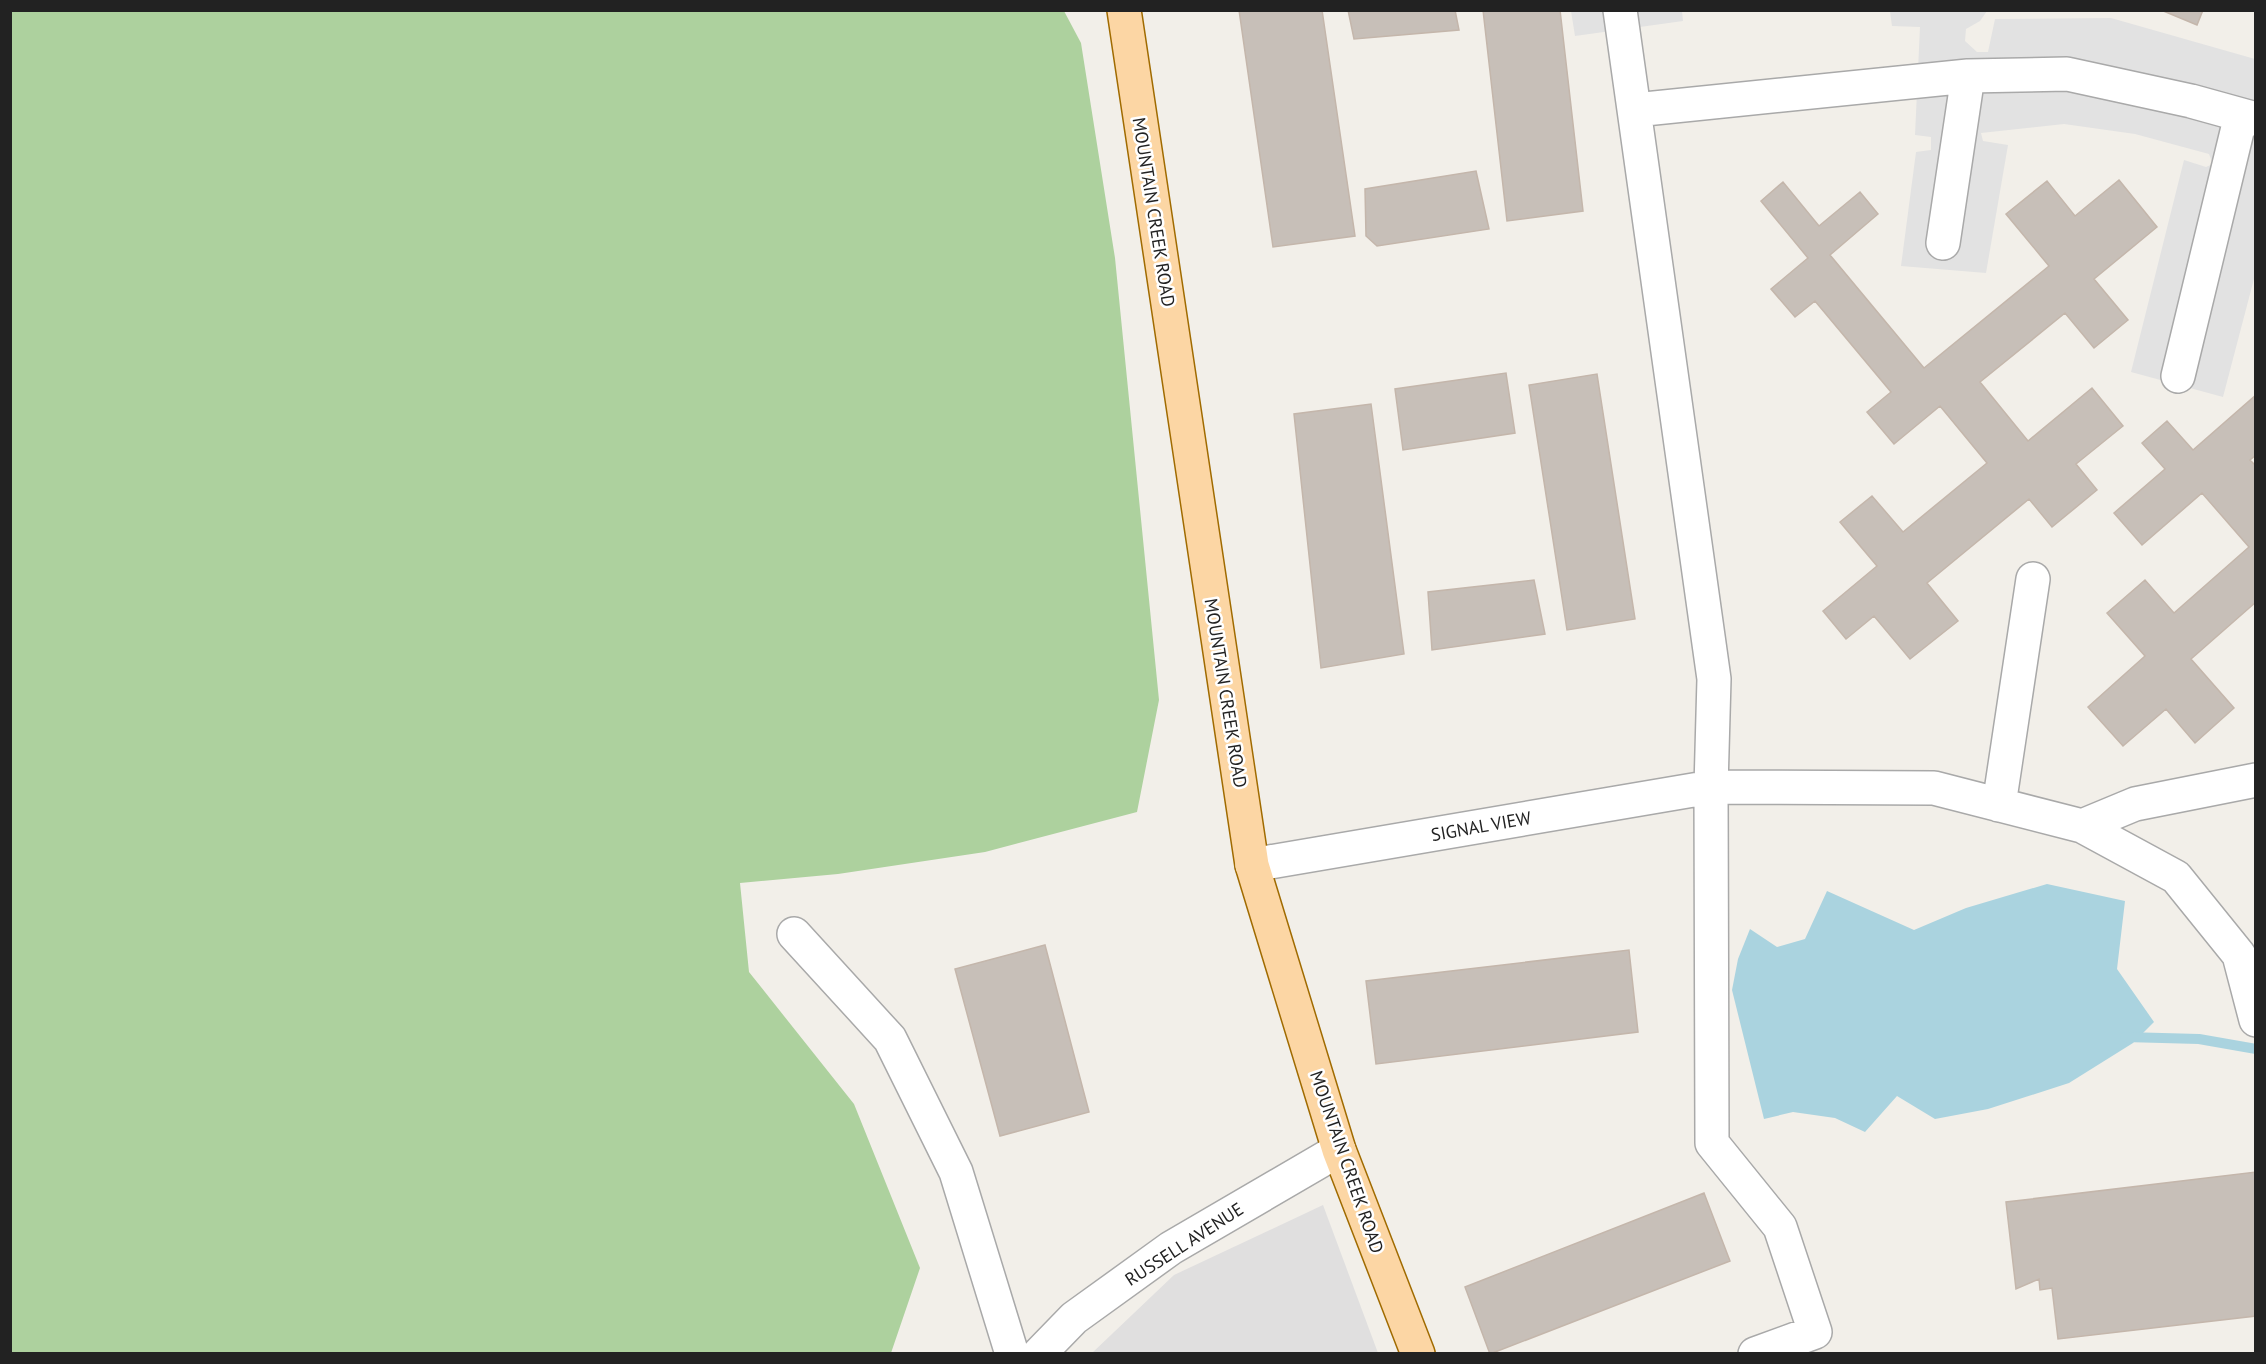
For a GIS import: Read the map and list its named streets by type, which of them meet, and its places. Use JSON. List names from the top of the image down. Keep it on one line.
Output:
{"streets":{"main road":["MOUNTAIN CREEK ROAD"],"street":["SIGNAL VIEW","RUSSELL AVENUE"]},"crossings":[["MOUNTAIN CREEK ROAD","SIGNAL VIEW"],["MOUNTAIN CREEK ROAD","RUSSELL AVENUE"]]}
